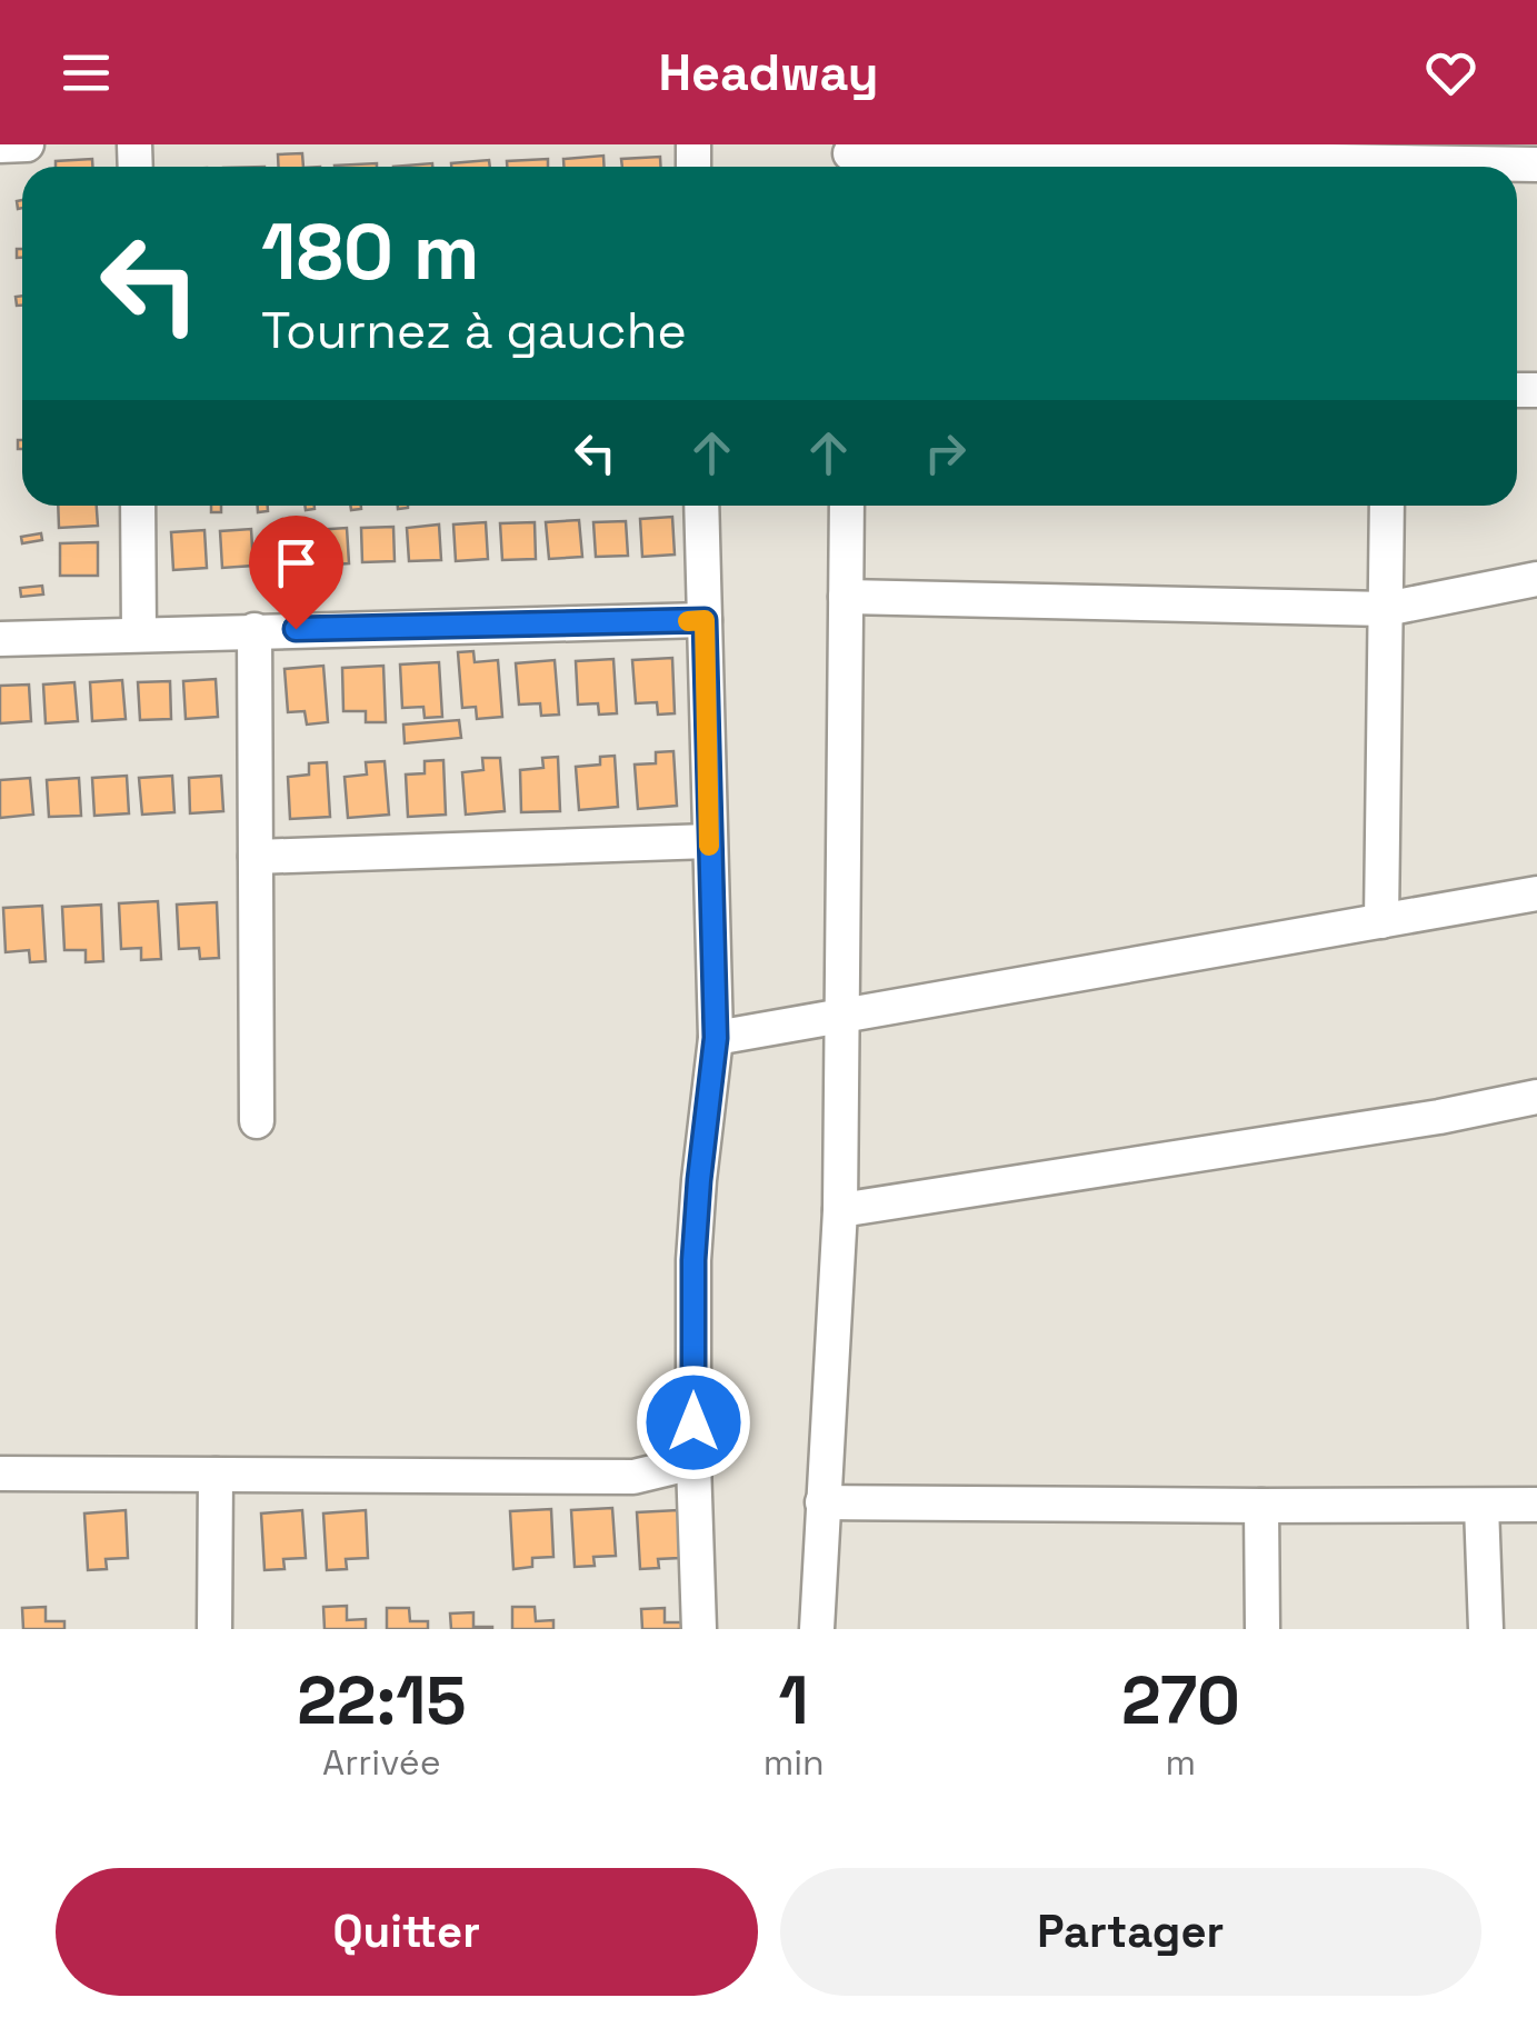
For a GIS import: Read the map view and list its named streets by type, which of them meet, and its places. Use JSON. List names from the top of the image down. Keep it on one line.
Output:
{"page":{"header":"Headway","turn":["180 m","Tournez à gauche"],"eta":["22:15","Arrivée","1","min","270","m"],"buttons":["Quitter","Partager"]}}
